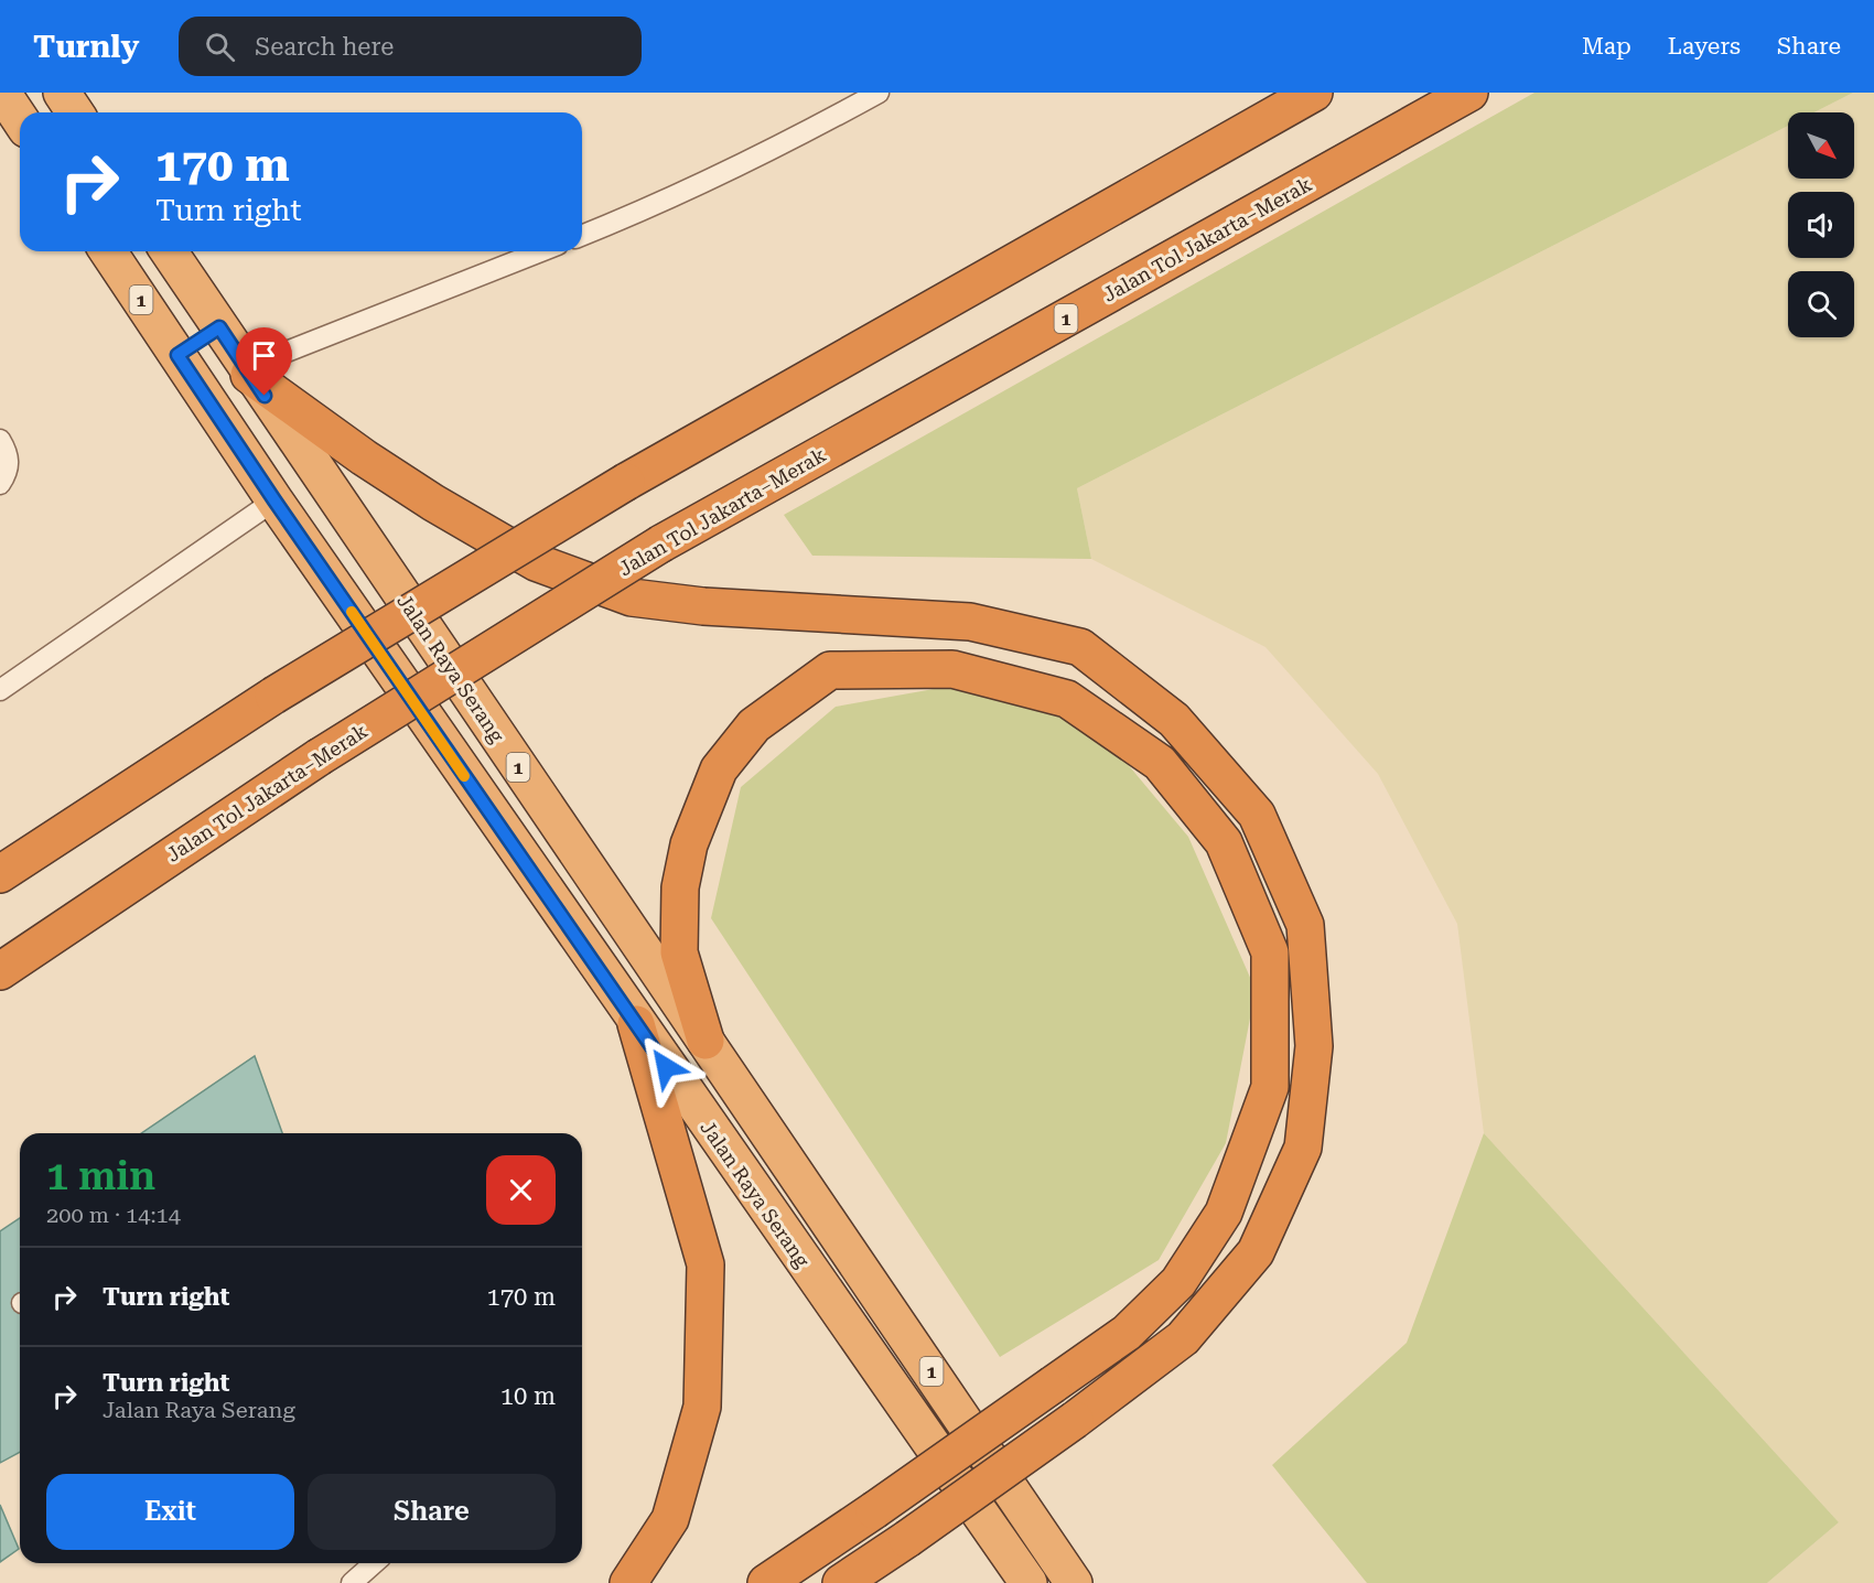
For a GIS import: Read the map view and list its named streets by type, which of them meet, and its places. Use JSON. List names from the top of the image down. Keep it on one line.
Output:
{"streets":{"highway":["Jalan Tol Jakarta–Merak","1","Jalan Raya Serang"]},"north":"bottom right","page":{"header":"Turnly","search":"Search here","nav":["Map","Layers","Share"],"turn":["170 m","Turn right"],"heading":["1 min","200 m · 14:14"],"list":[{"name":"Turn right","value":"170 m"},{"name":"Turn right","note":"Jalan Raya Serang","value":"10 m"}],"buttons":["Exit","Share"]}}
